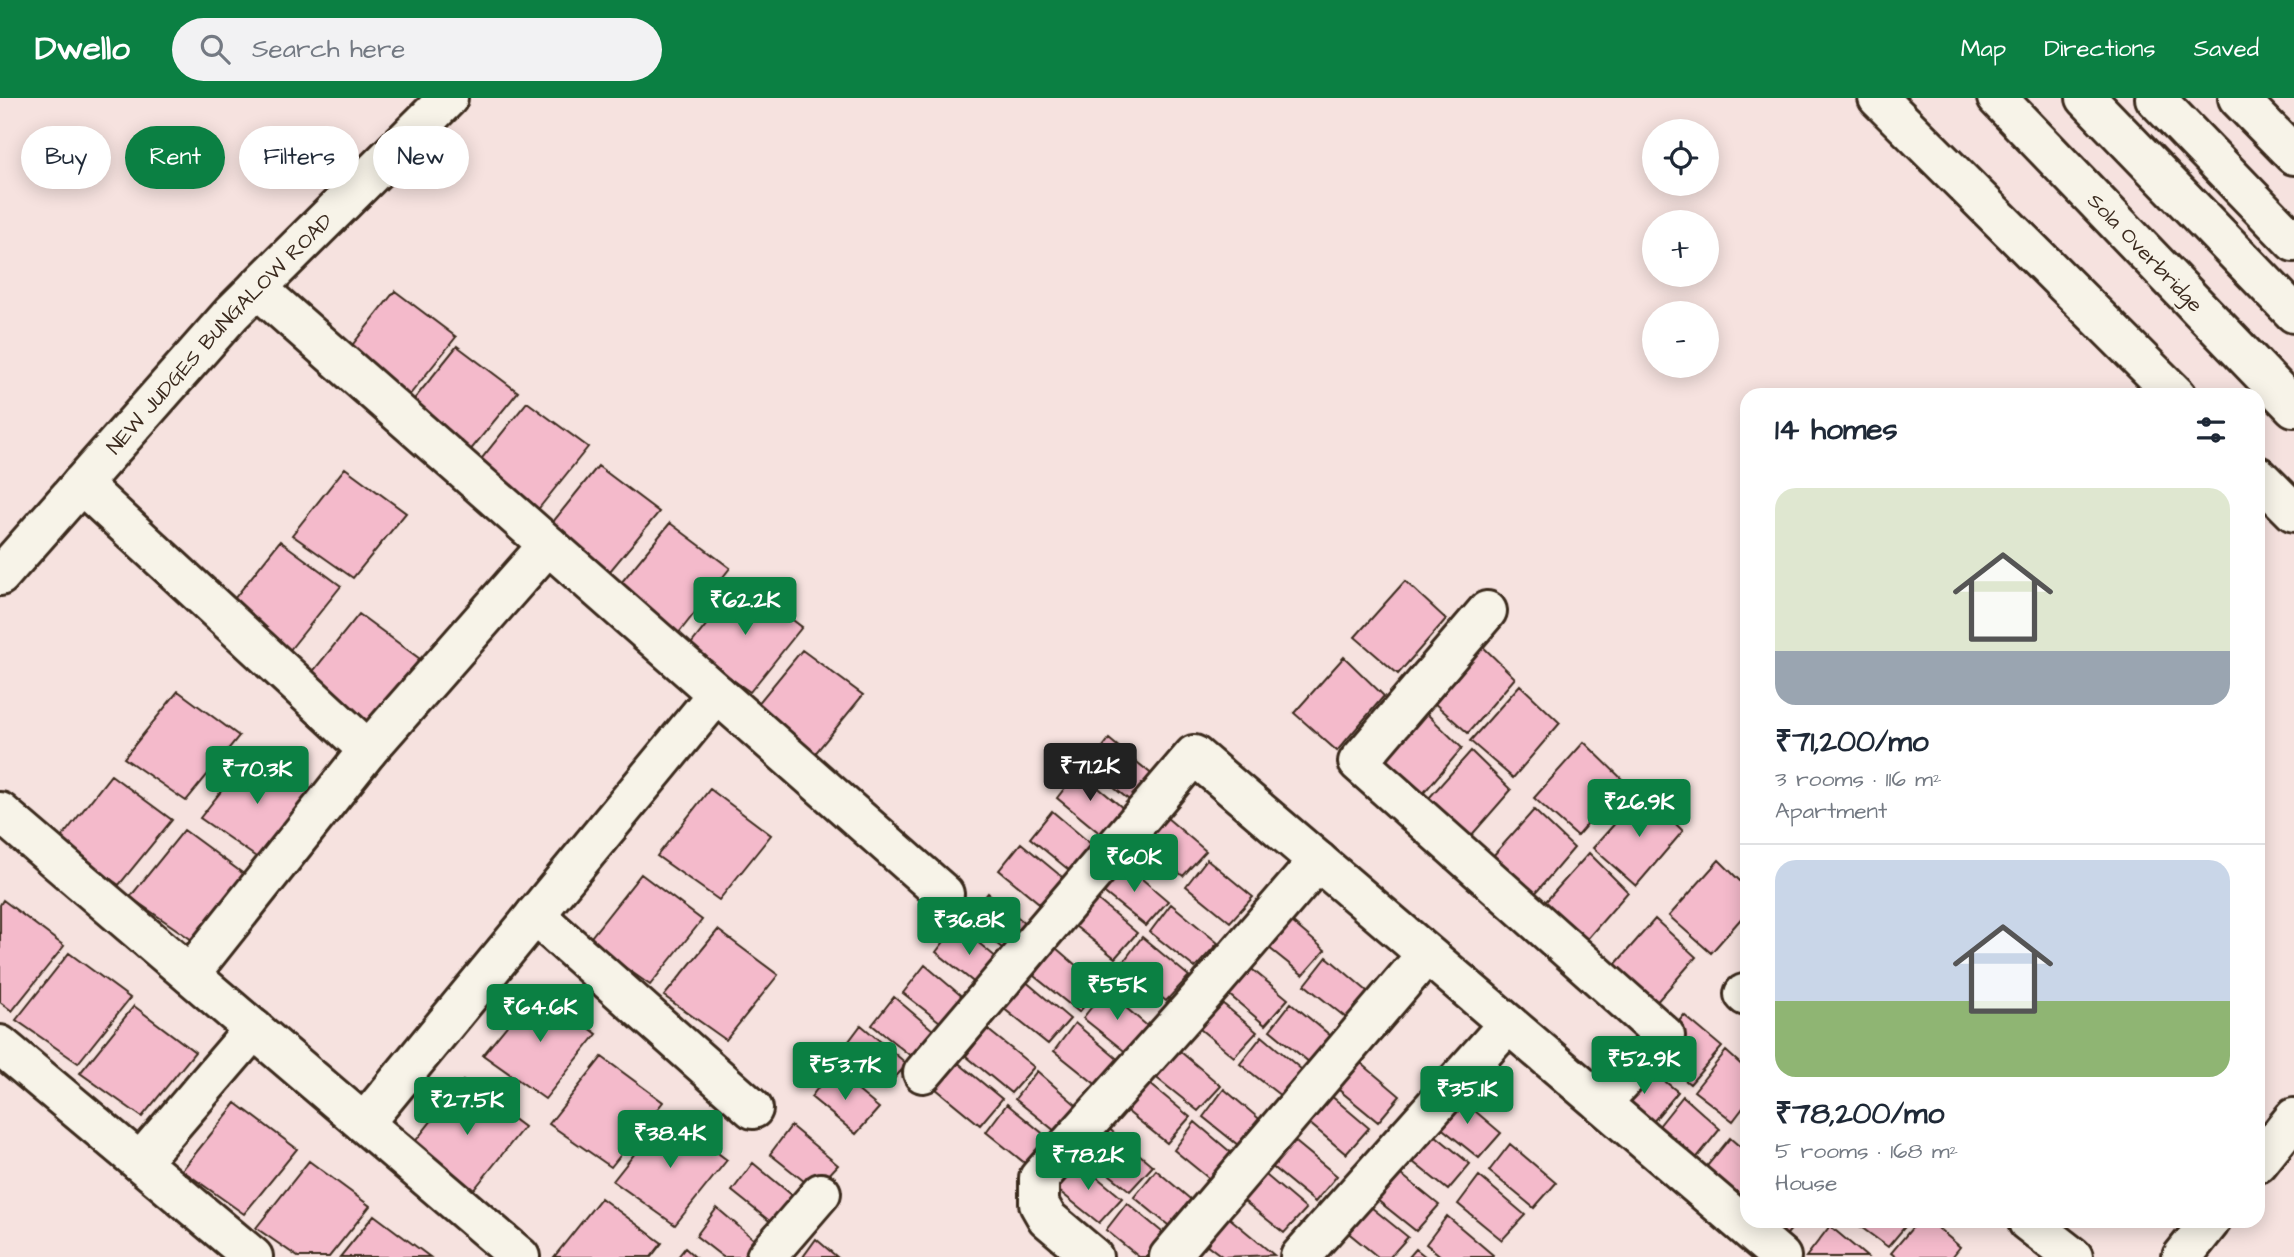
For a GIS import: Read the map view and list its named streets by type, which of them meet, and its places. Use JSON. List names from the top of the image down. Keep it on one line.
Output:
{"streets":{"main road":["Sola Overbridge","NEW JUDGES BUNGALOW ROAD"]},"page":{"header":"Dwello","search":"Search here","nav":["Map","Directions","Saved"],"map_buttons":["+","−"],"chip":["Buy","Rent","Filters","New"],"heading":"14 homes","list":[{"name":"₹71,200/mo","note":"3 rooms · 116 m² · Apartment"},{"name":"₹78,200/mo","note":"5 rooms · 168 m² · House"}],"price":["₹62.2K","₹71.2K","₹70.3K","₹26.9K","₹60K","₹36.8K","₹55K","₹64.6K","₹52.9K","₹53.7K","₹35.1K","₹27.5K","₹38.4K","₹78.2K"]}}
